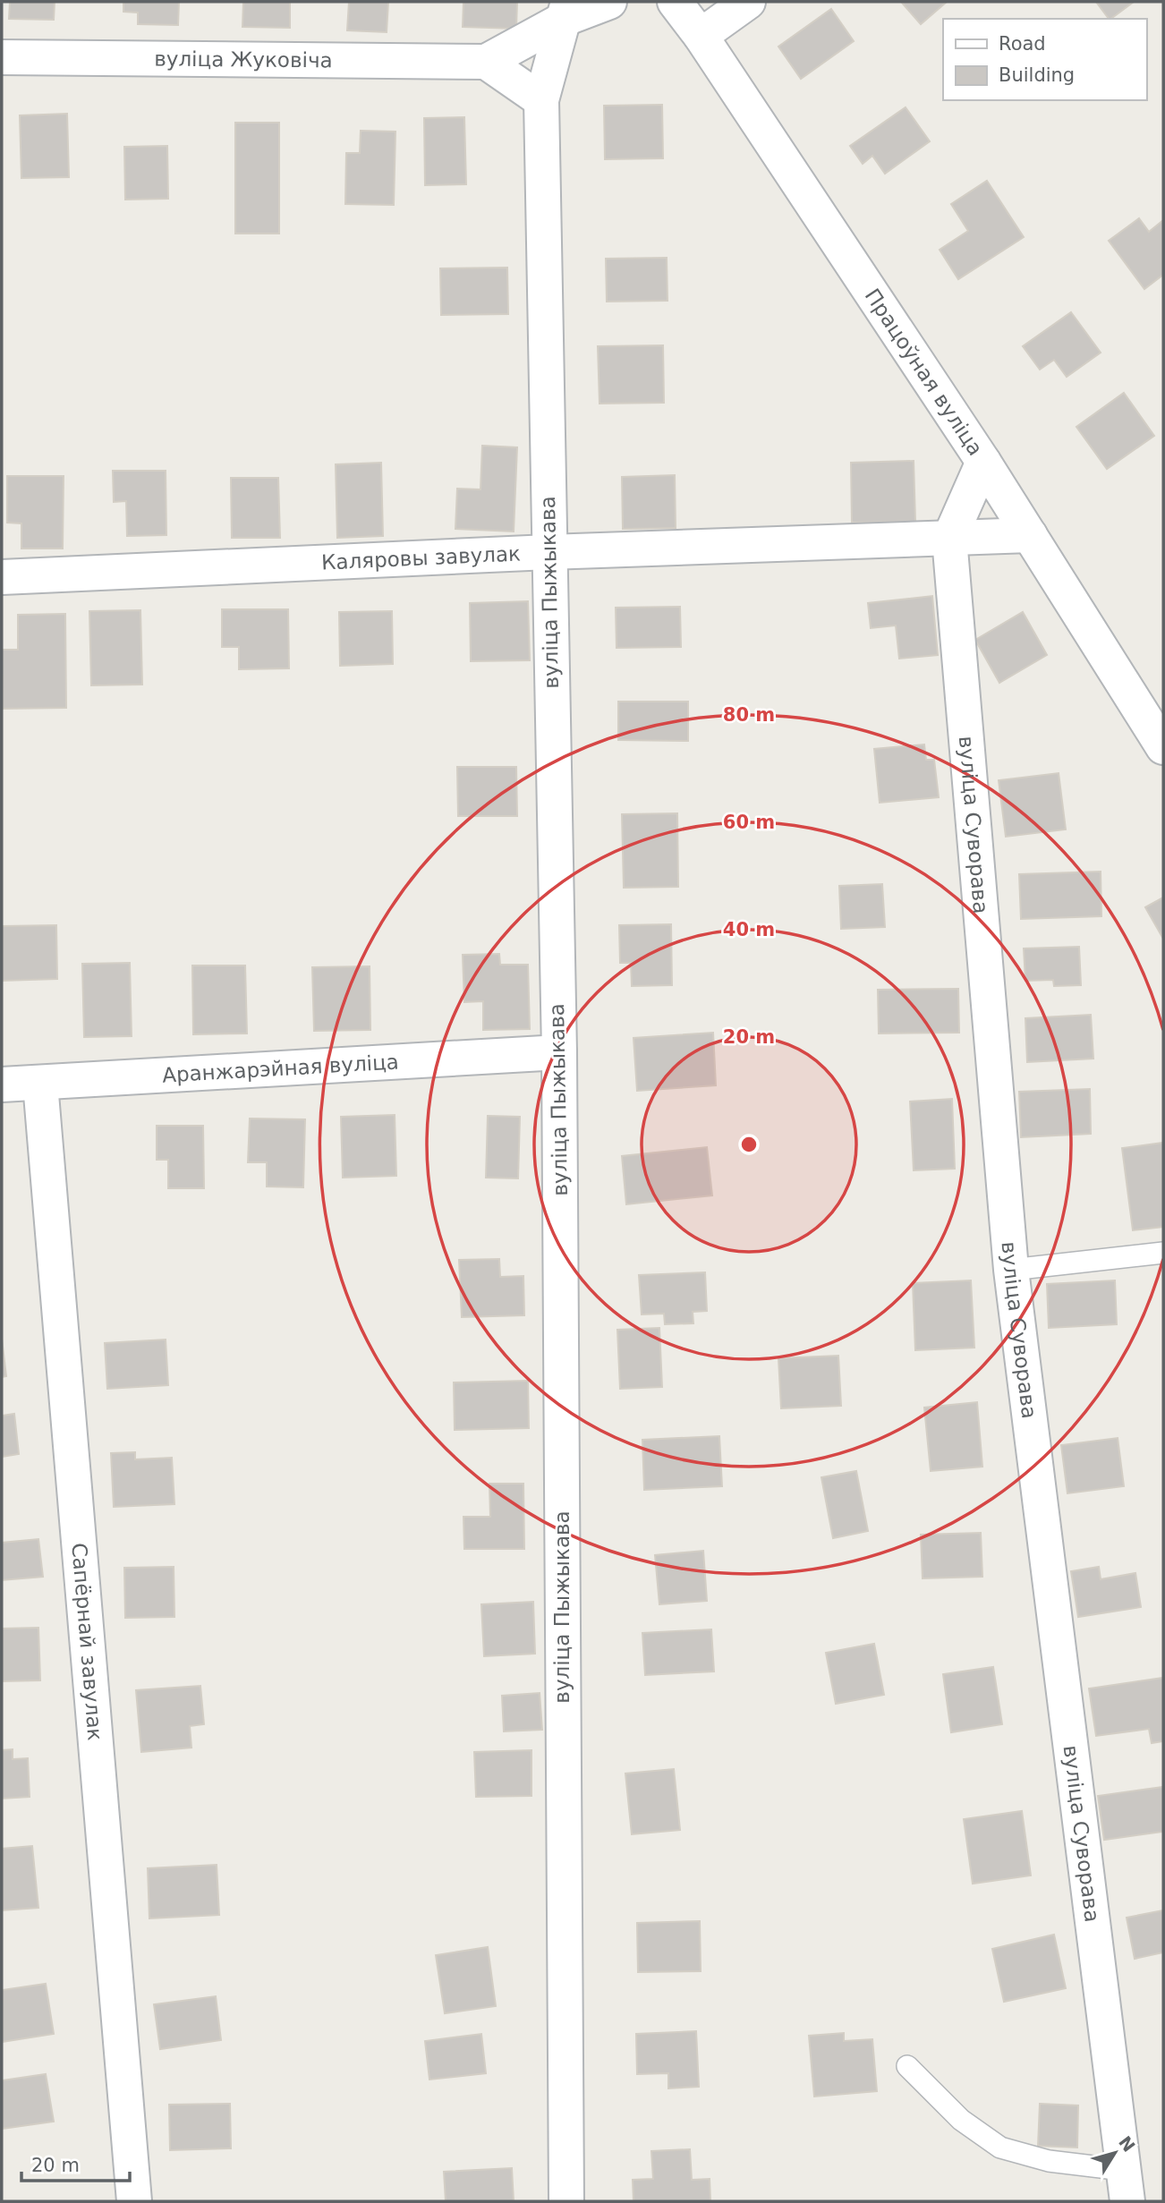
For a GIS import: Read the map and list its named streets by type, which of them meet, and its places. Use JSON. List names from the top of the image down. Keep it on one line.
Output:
{"streets":{"street":["вуліца Жуковіча","Працоўная вуліца","Каляровы завулак","вуліца Пыжыкава","вуліца Суворава","Аранжарэйная вуліца","Сапёрнай завулак"]},"crossings":[["вуліца Жуковіча","вуліца Пыжыкава"],["Працоўная вуліца","Каляровы завулак"],["Працоўная вуліца","вуліца Суворава"],["Каляровы завулак","вуліца Пыжыкава"],["Каляровы завулак","вуліца Суворава"],["вуліца Пыжыкава","Аранжарэйная вуліца"],["Аранжарэйная вуліца","Сапёрнай завулак"]],"legend":["Road","Building"],"scale_bar":"20 m","north":"top right","rings":["80 m","60 m","40 m","20 m"]}
